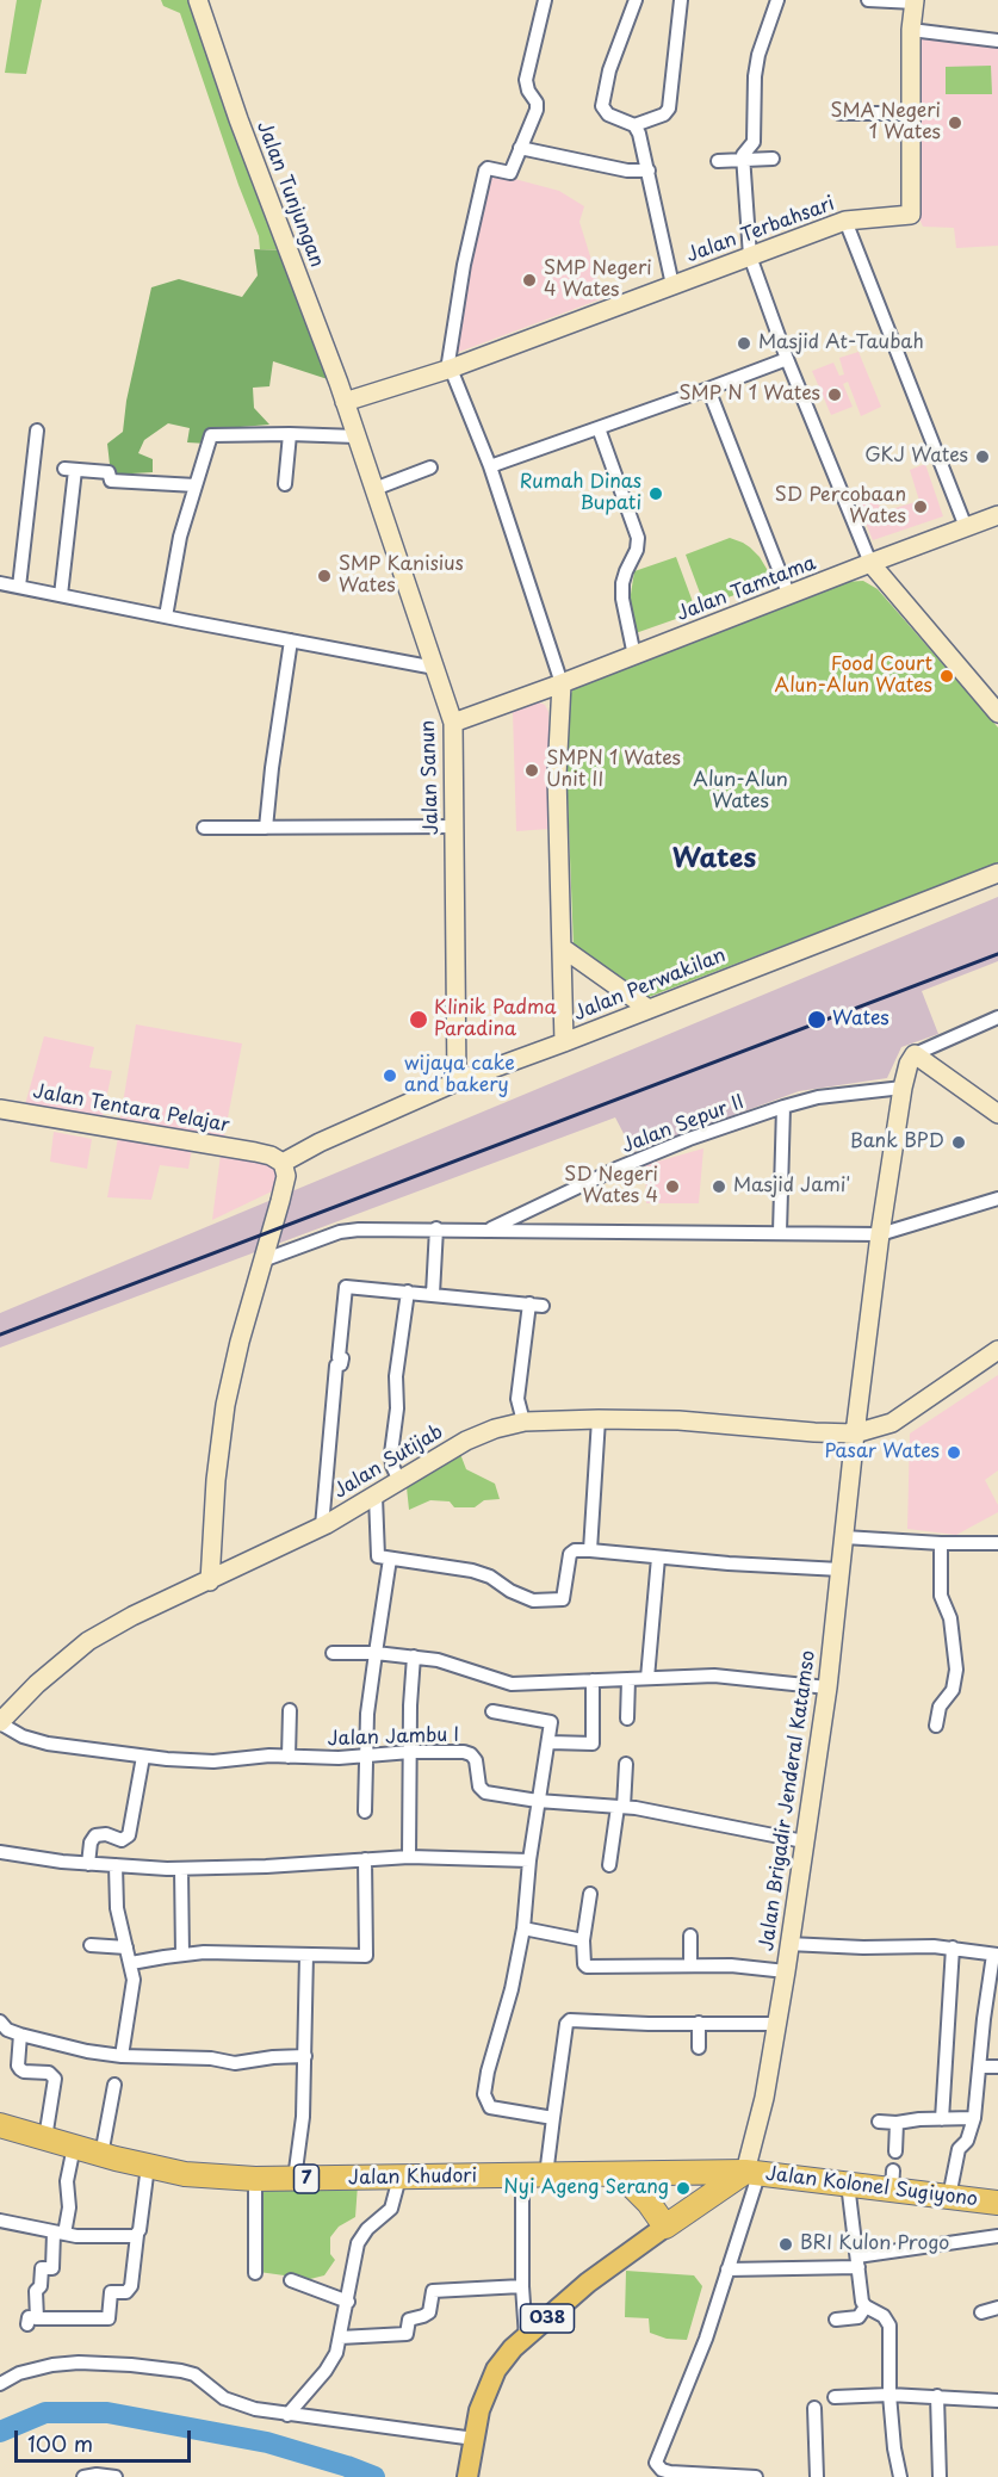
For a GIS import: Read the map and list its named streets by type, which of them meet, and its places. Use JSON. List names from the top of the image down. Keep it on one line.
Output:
{"streets":{"highway":["Jalan Khudori","7","Jalan Kolonel Sugiyono"],"main road":["Jalan Tunjungan","Jalan Terbahsari","Jalan Tamtama","Jalan Sanun","Jalan Perwakilan","Jalan Tentara Pelajar","Jalan Sutijab","Jalan Brigadir Jenderal Katamso","038"],"street":["Jalan Sepur II","Jalan Jambu I"]},"crossings":[["Jalan Tunjungan","Jalan Terbahsari"],["Jalan Tunjungan","Jalan Sanun"],["Jalan Terbahsari","Jalan Sanun"],["Jalan Tamtama","Jalan Sanun"],["Jalan Sanun","Jalan Perwakilan"],["Jalan Perwakilan","Jalan Tentara Pelajar"],["Jalan Sepur II","Jalan Brigadir Jenderal Katamso"],["Jalan Sutijab","Jalan Jambu I"],["Jalan Sutijab","Jalan Brigadir Jenderal Katamso"],["Jalan Jambu I","Jalan Brigadir Jenderal Katamso"],["Jalan Brigadir Jenderal Katamso","Jalan Khudori"],["Jalan Brigadir Jenderal Katamso","Jalan Kolonel Sugiyono"],["Jalan Khudori","Jalan Kolonel Sugiyono"]],"districts":["Wates"],"parks":["Alun-Alun Wates"],"places":["SMA Negeri 1 Wates","SMP Negeri 4 Wates","Masjid At-Taubah","SMP N 1 Wates","GKJ Wates","Rumah Dinas Bupati","SD Percobaan Wates","SMP Kanisius Wates","Food Court Alun-Alun Wates","SMPN 1 Wates Unit II","Klinik Padma Paradina","Wates","wijaya cake and bakery","Bank BPD","SD Negeri Wates 4","Masjid Jami'","Pasar Wates","Nyi Ageng Serang","BRI Kulon Progo"],"scale_bar":"100 m"}
